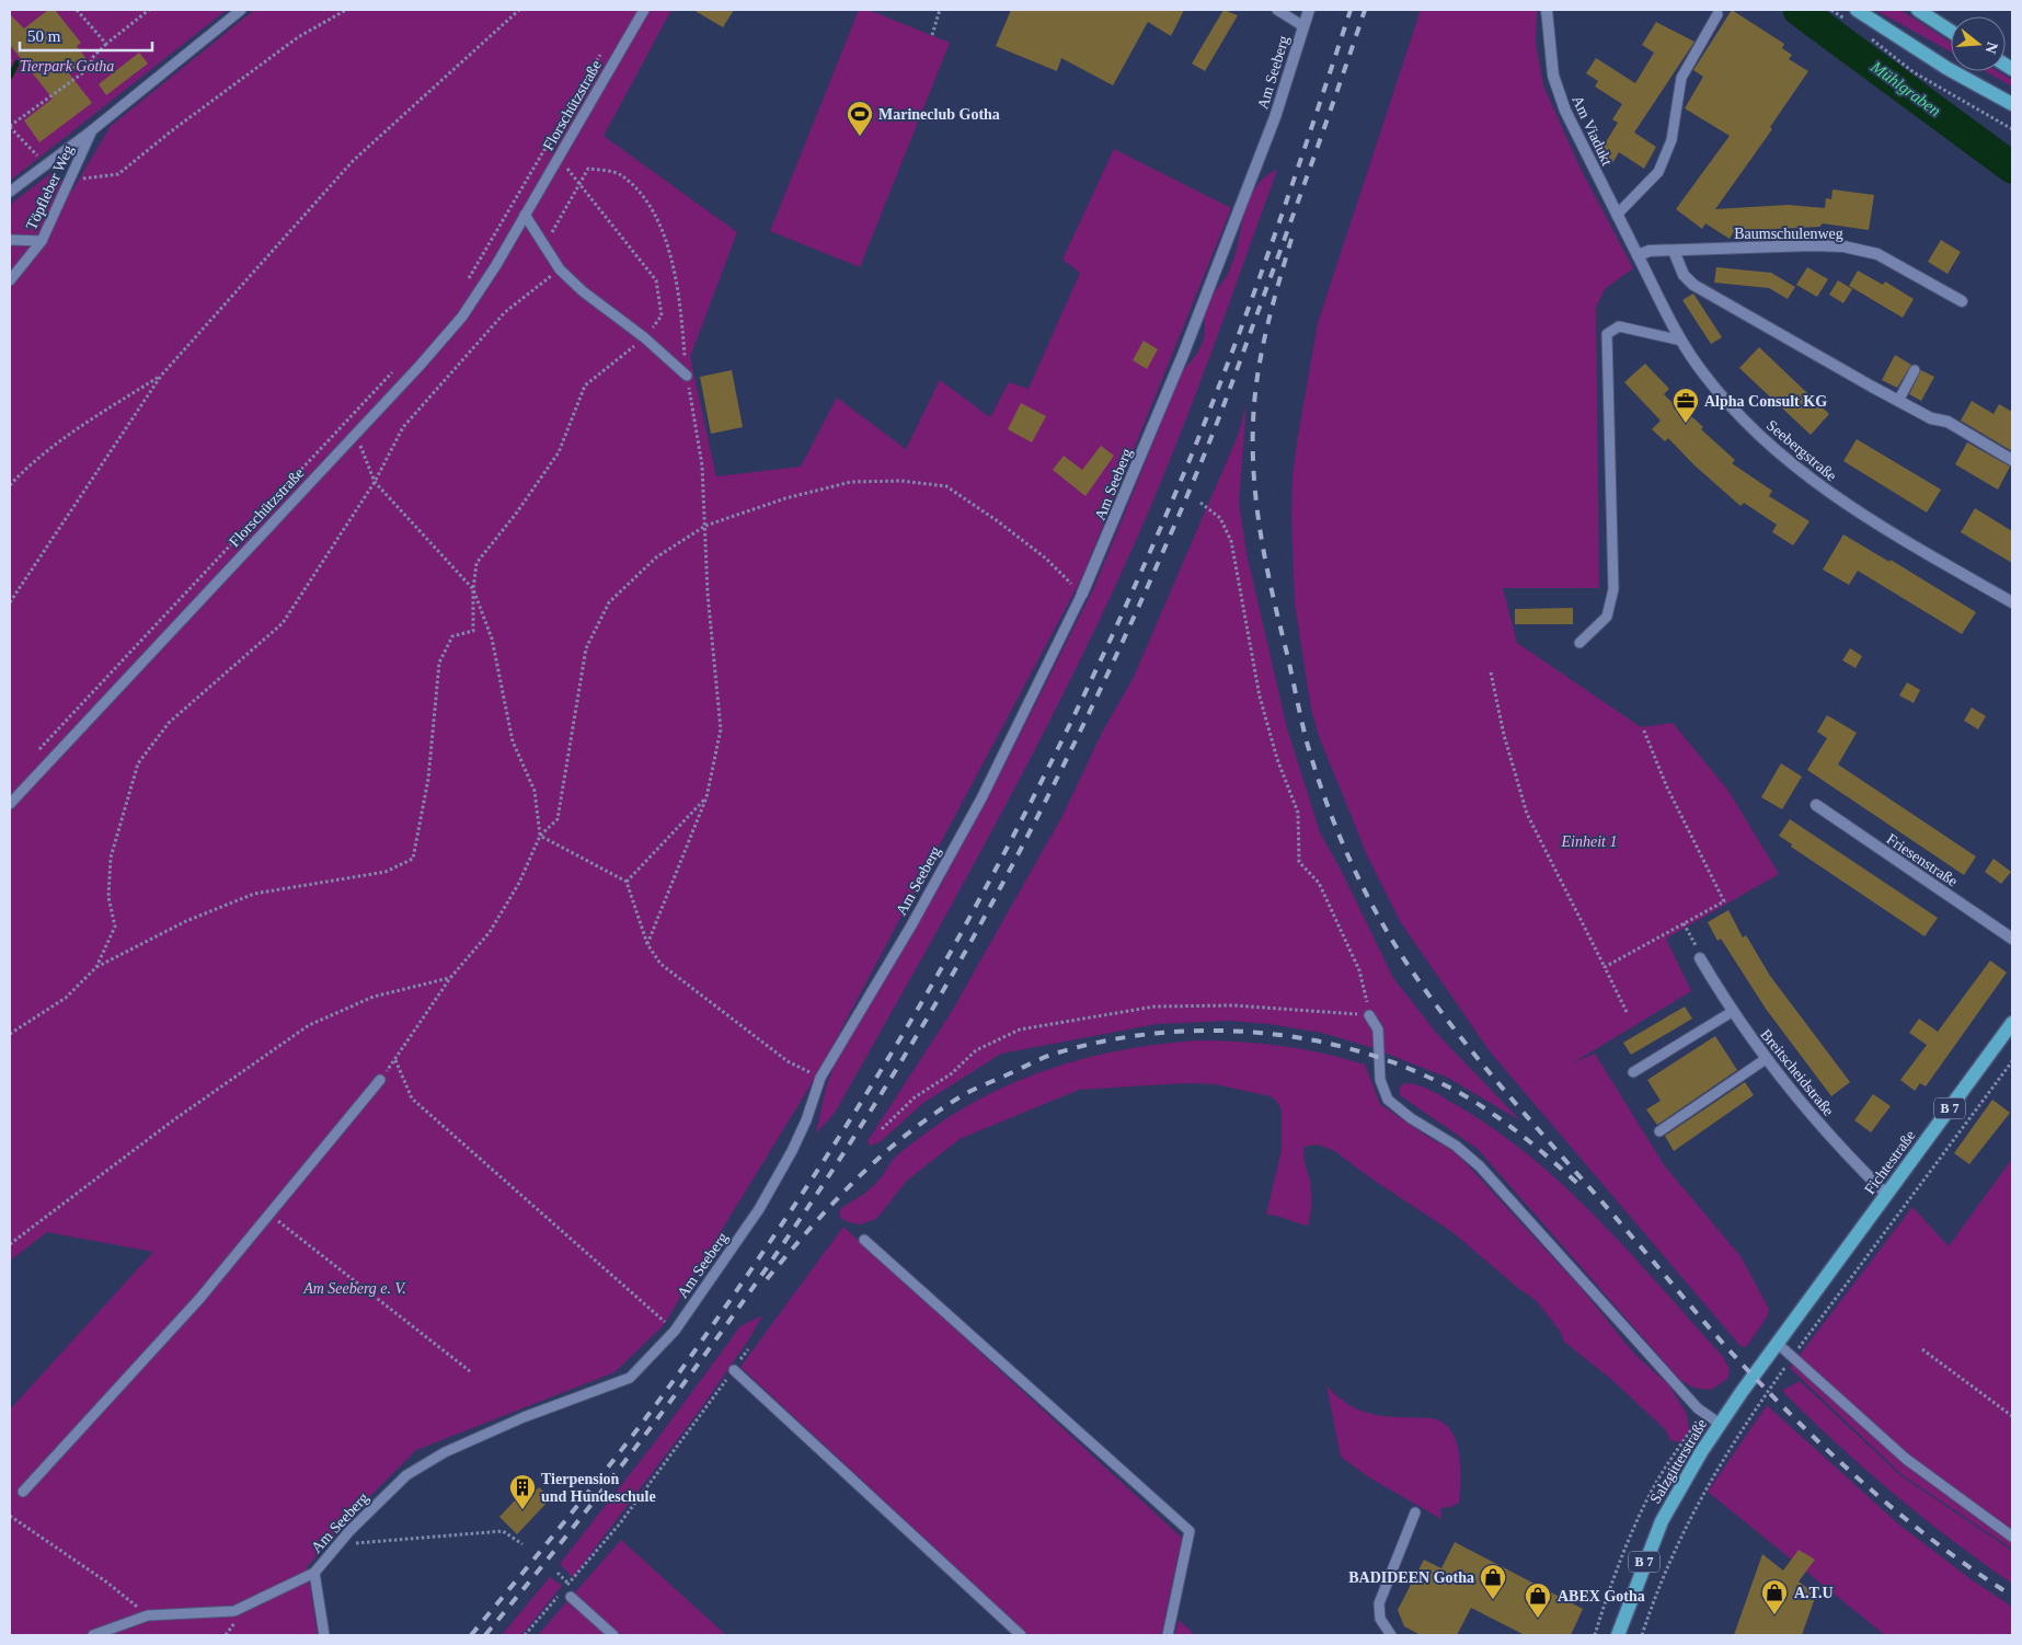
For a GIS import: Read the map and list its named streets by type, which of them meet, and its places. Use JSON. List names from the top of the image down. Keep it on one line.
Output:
{"streets":{"main road":["B 7","Fichtestraße","Salzgitterstraße"],"street":["Am Seeberg","Am Viadukt","Baumschulenweg","Seebergstraße","Friesenstraße","Breitscheidstraße"],"lane":["Florschützstraße","Töpfleber Weg"]},"crossings":[["Am Viadukt","Baumschulenweg"],["Am Viadukt","Seebergstraße"],["Baumschulenweg","Seebergstraße"],["Breitscheidstraße","Fichtestraße"],["Fichtestraße","Salzgitterstraße"]],"water":["Mühlgraben"],"parks":["Tierpark Gotha","Einheit 1","Am Seeberg e. V."],"places":{"sports":["Marineclub Gotha"],"office":["Alpha Consult KG"],"building":["Tierpension und Hundeschule"],"shop":["BADIDEEN Gotha","A.T.U","ABEX Gotha"]},"scale_bar":"50 m","north":"right"}
